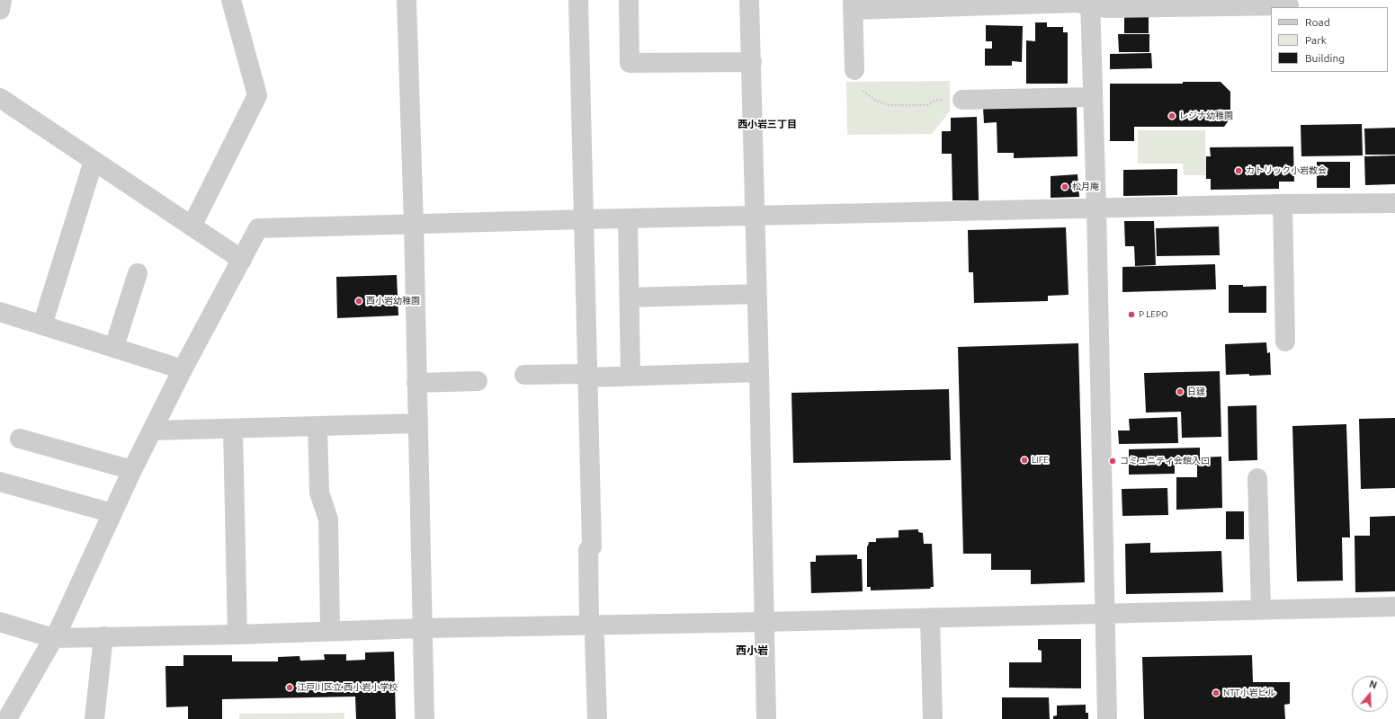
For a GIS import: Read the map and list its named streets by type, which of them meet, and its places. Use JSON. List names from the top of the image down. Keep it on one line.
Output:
{"districts":["西小岩三丁目","西小岩"],"places":["レジナ幼稚園","カトリック小岩教会","松月庵","西小岩幼稚園","P LEPO","日建","LIFE","コミュニティ会館入口","江戸川区立 西小岩小学校","NTT小岩ビル"],"legend":["Road","Park","Building"],"north":"top"}
